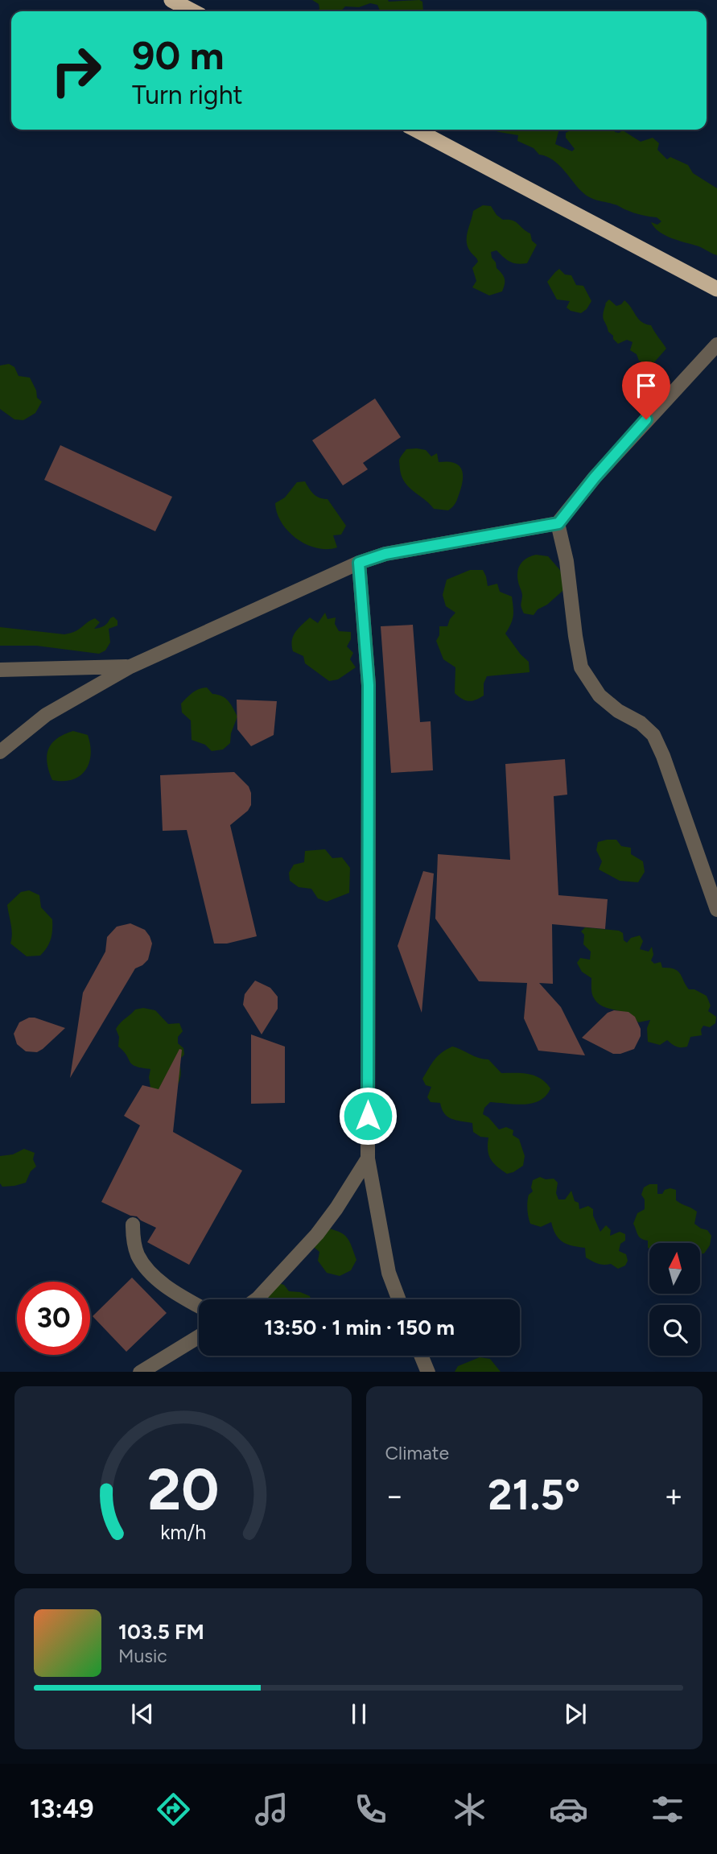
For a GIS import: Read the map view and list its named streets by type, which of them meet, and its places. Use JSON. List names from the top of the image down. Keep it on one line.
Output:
{"north":"top","page":{"turn":["90 m","Turn right"],"limit":"30","trip":"13:50 · 1 min · 150 m","tile":"Climate","heat":["−","21.5°","+"],"song":["103.5 FM","Music"],"tabs":"13:49","gauge":["20","km/h"]}}
